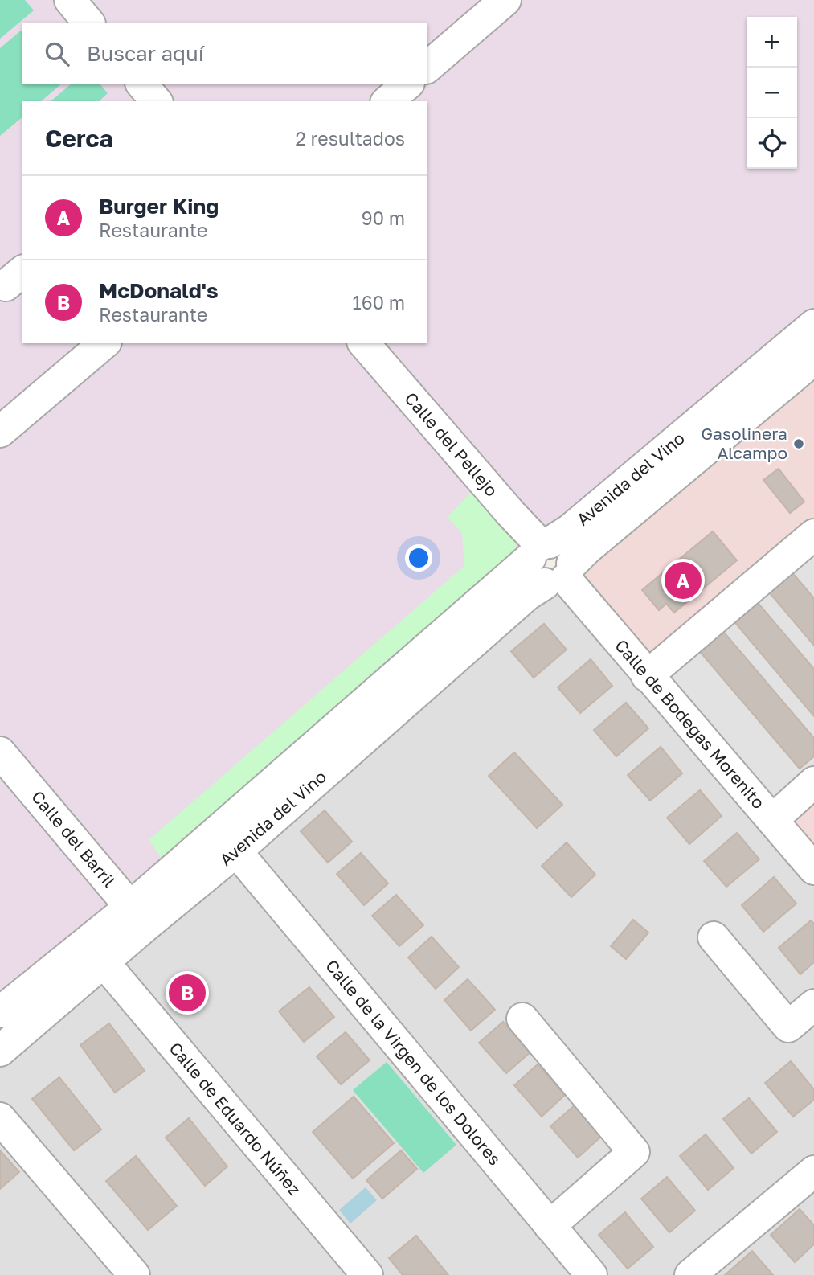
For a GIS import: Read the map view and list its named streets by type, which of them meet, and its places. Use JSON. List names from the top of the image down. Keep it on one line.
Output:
{"streets":{"street":["Calle del Pellejo","Avenida del Vino","Calle de Bodegas Morenito","Calle del Barril","Calle de la Virgen de los Dolores","Calle de Eduardo Núñez"]},"crossings":[["Calle del Pellejo","Avenida del Vino"],["Calle del Pellejo","Calle de Bodegas Morenito"],["Avenida del Vino","Calle de Bodegas Morenito"],["Avenida del Vino","Calle del Barril"],["Avenida del Vino","Calle de la Virgen de los Dolores"],["Avenida del Vino","Calle de Eduardo Núñez"]],"places":["Gasolinera Alcampo"],"page":{"map_buttons":["+","−"],"search":"Buscar aquí","heading":["Cerca","2 resultados"],"list":[{"mark":"A","name":"Burger King","note":"Restaurante","value":"90 m"},{"mark":"B","name":"McDonald's","note":"Restaurante","value":"160 m"}],"pins":["A","B"]}}
